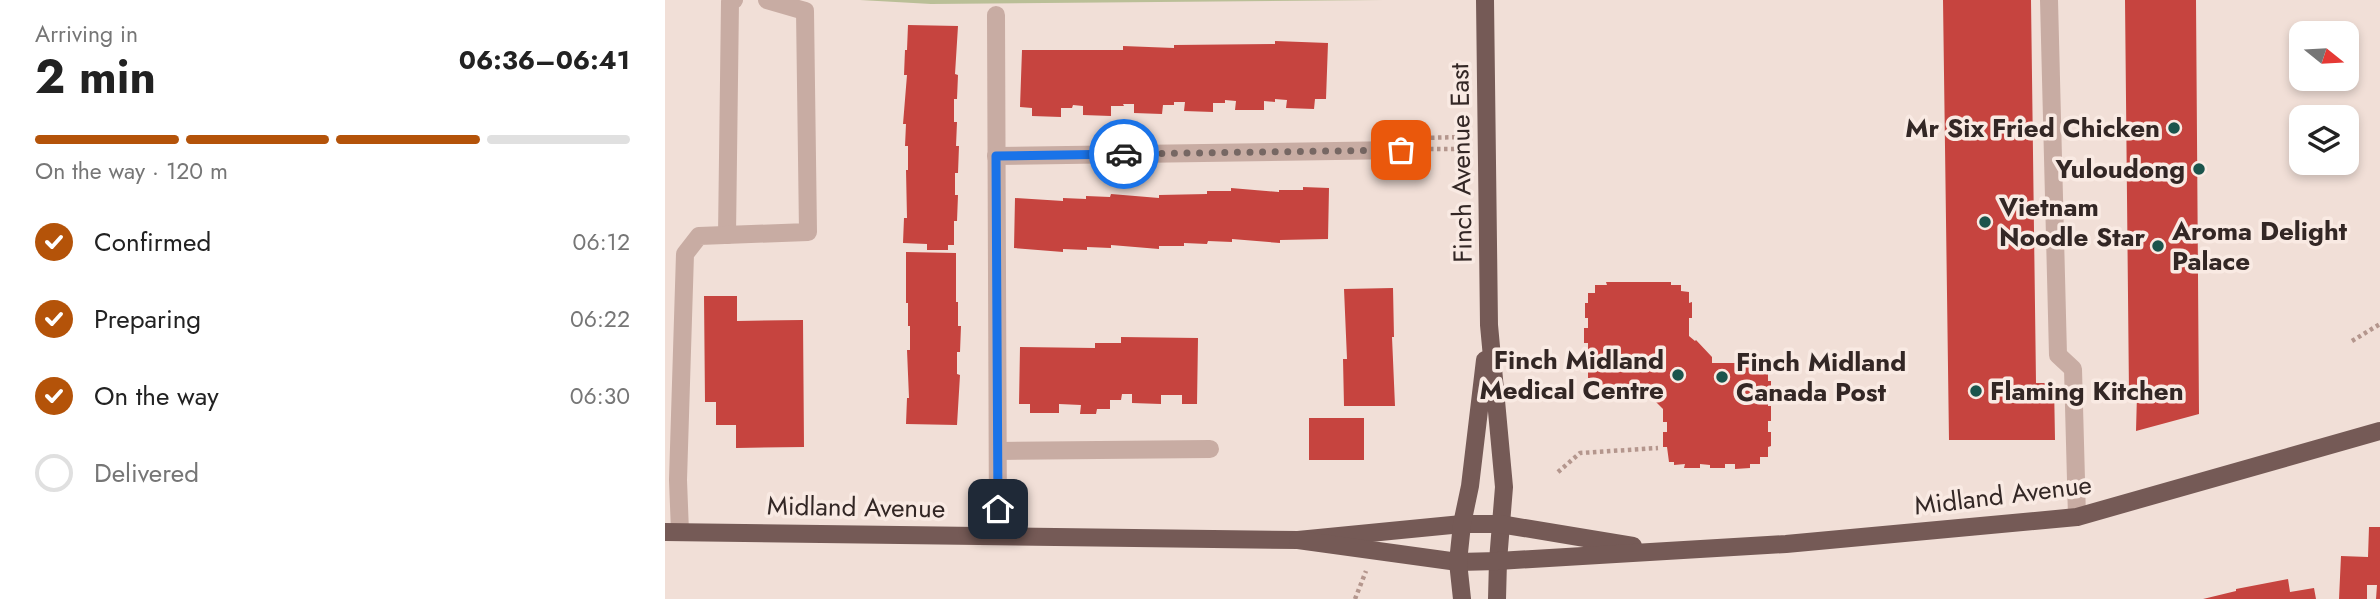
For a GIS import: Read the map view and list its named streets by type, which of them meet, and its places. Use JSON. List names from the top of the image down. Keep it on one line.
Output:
{"streets":{"main road":["Finch Avenue East","Midland Avenue"]},"crossings":[["Finch Avenue East","Midland Avenue"]],"places":["Mr Six Fried Chicken","Yuloudong","Vietnam Noodle Star","Aroma Delight Palace","Finch Midland Medical Centre","Finch Midland Canada Post","Flaming Kitchen"],"north":"right","page":{"heading":["2 min","Arriving in","06:36–06:41"],"bar":"On the way · 120 m","list":[["Confirmed","06:12"],["Preparing","06:22"],["On the way","06:30"],"Delivered"]}}
